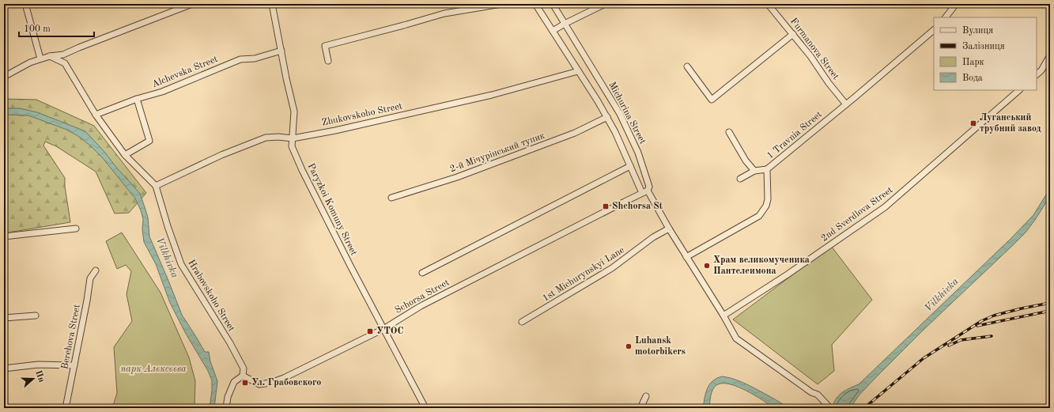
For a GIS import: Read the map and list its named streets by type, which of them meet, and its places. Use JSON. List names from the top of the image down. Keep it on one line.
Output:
{"streets":{"street":["Furmanova Street","Alchevska Street","Michurina Street","Zhukovskoho Street","1 Travnia Street","2-й Мічурінський тупик","Paryzkoi Komuny Street","2nd Sverdlova Street","1st Michurynskyi Lane","Hrabovskoho Street","Schorsa Street","Berehova Street"]},"crossings":[["Furmanova Street","1 Travnia Street"],["Alchevska Street","Paryzkoi Komuny Street"],["Alchevska Street","Hrabovskoho Street"],["Michurina Street","Zhukovskoho Street"],["Michurina Street","1 Travnia Street"],["Michurina Street","2-й Мічурінський тупик"],["Michurina Street","2nd Sverdlova Street"],["Michurina Street","1st Michurynskyi Lane"],["Michurina Street","Schorsa Street"],["Zhukovskoho Street","Paryzkoi Komuny Street"],["Zhukovskoho Street","Hrabovskoho Street"],["Paryzkoi Komuny Street","Schorsa Street"],["Hrabovskoho Street","Schorsa Street"]],"water":["Vilkhivka"],"parks":["парк Алєксєєва"],"places":{"transit":["Луганський трубний завод","Shchorsa St","УТОС","Ул. Грабовского"],"other":["Храм великомученика Пантелеимона","Luhansk motorbikers"]},"legend":["Вулиця","Залізниця","Парк","Вода"],"scale_bar":"100 m","north":"right"}
